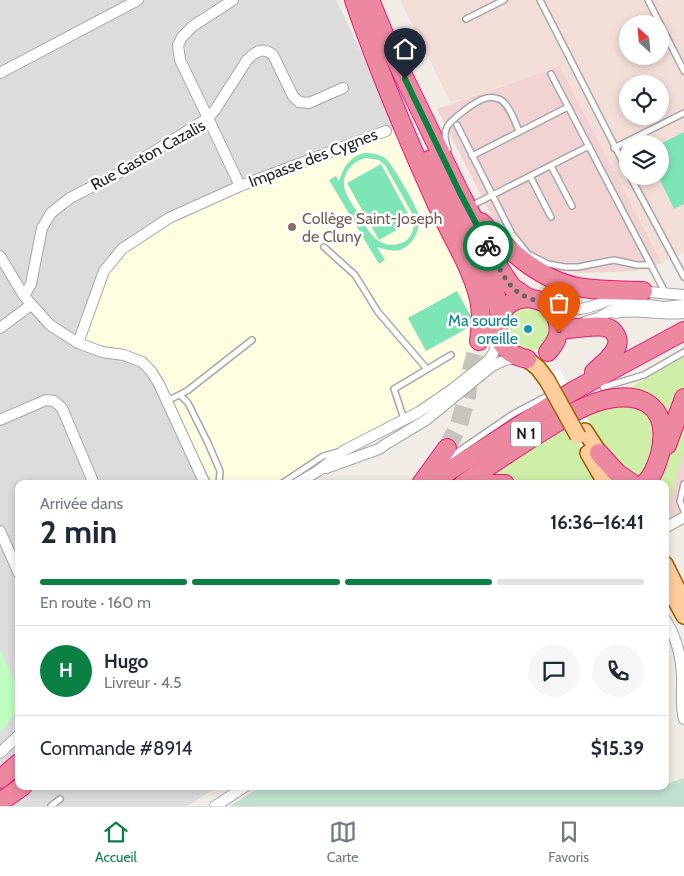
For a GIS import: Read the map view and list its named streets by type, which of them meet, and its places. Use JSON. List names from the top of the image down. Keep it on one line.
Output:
{"streets":{"highway":["N 1"],"street":["Rue Gaston Cazalis","Impasse des Cygnes"]},"crossings":[["Rue Gaston Cazalis","Impasse des Cygnes"]],"places":["Collège Saint-Joseph de Cluny","Ma sourde oreille"],"north":"top left","page":{"heading":["2 min","Arrivée dans","16:36–16:41"],"panel":["Hugo","Livreur · 4.5","Commande #8914","$15.39"],"bar":"En route · 160 m","round":"H","tabs":["Accueil","Carte","Favoris"]}}
